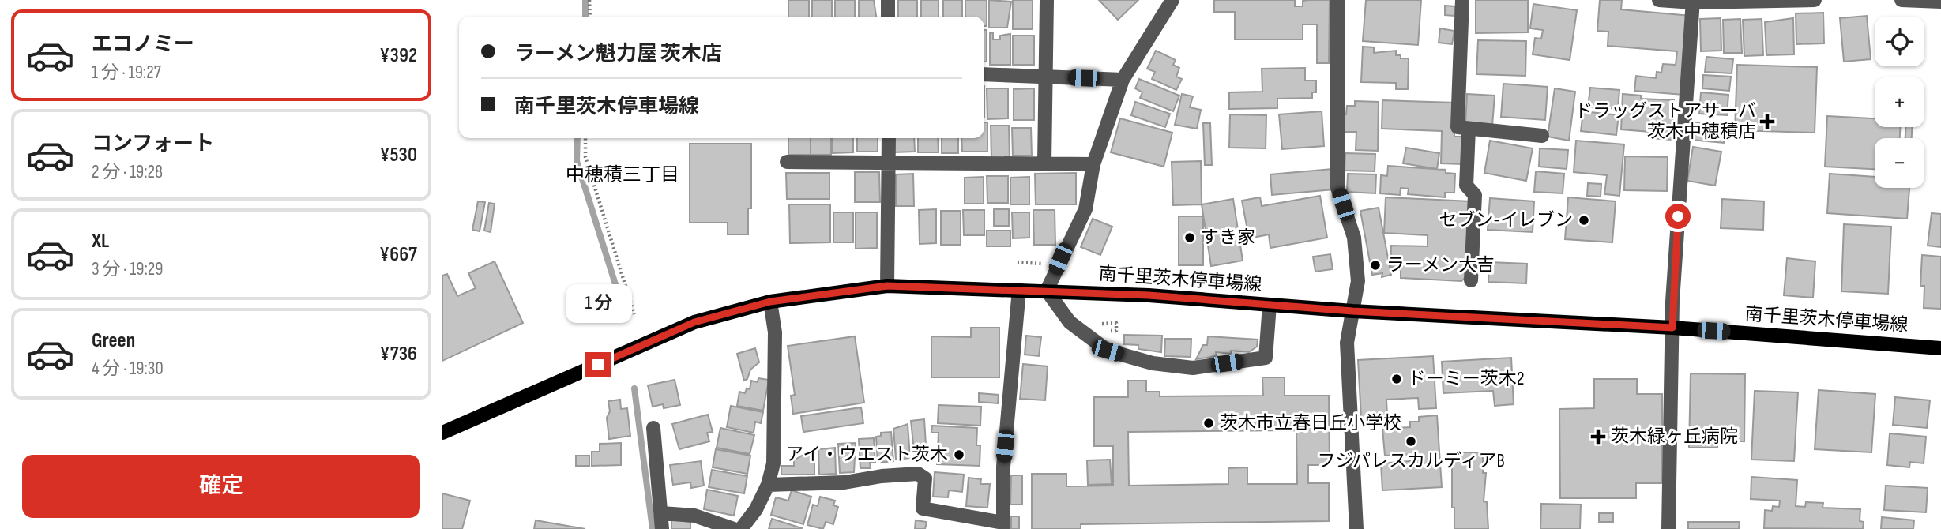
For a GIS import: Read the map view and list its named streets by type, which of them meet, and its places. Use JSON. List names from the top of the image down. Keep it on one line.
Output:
{"streets":{"main road":["南千里茨木停車場線"]},"districts":["中穂積三丁目"],"places":{"health":["ドラッグストアサーバ 茨木中穂積店","茨木緑ヶ丘病院"],"other":["セブン-イレブン","すき家","ラーメン大吉","ドーミー茨木2","茨木市立春日丘小学校","フジパレスカルディアB","アイ・ウエスト茨木"]},"page":{"list":[{"name":"エコノミー","note":"1 分 · 19:27","value":"¥392"},{"name":"コンフォート","note":"2 分 · 19:28","value":"¥530"},{"name":"XL","note":"3 分 · 19:29","value":"¥667"},{"name":"Green","note":"4 分 · 19:30","value":"¥736"}],"map_buttons":["+","−"],"banner":["ラーメン魁力屋 茨木店","南千里茨木停車場線"],"bubble":"1 分","buttons":"確定"}}
